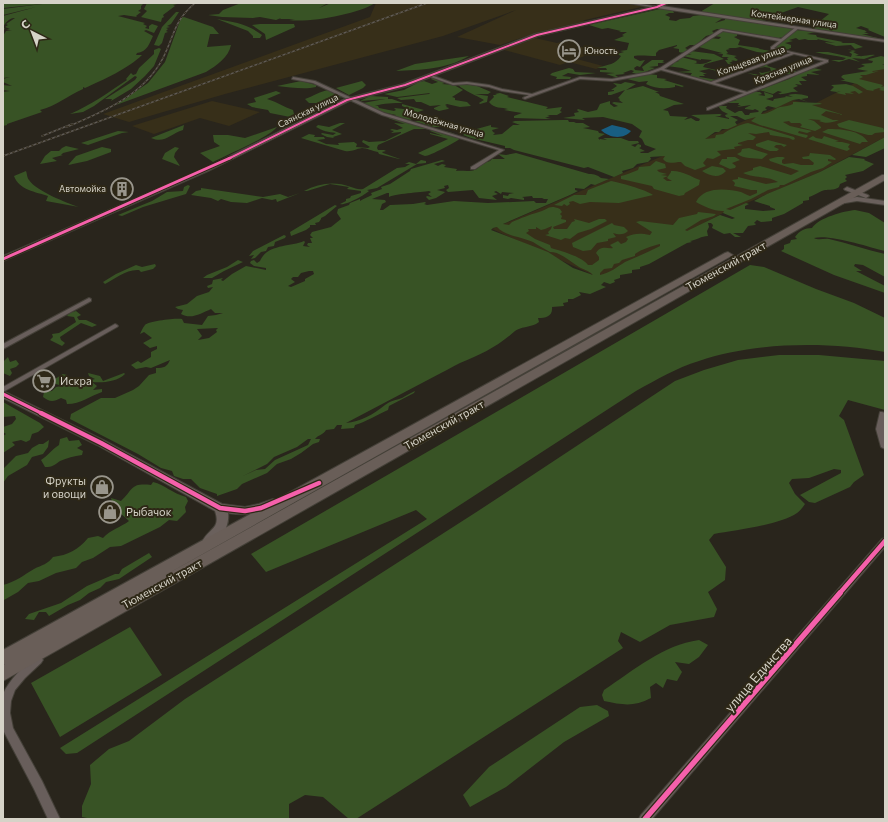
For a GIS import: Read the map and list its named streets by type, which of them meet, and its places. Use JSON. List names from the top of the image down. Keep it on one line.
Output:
{"streets":{"main road":["Тюменский тракт"],"street":["Контейнерная улица","Кольцевая улица","Красная улица","Саянская улица","Молодёжная улица","улица Единства"]},"crossings":[["Контейнерная улица","Саянская улица"],["Кольцевая улица","Красная улица"],["Саянская улица","Молодёжная улица"]],"places":{"hotel":["Юность"],"building":["Автомойка"],"supermarket":["Искра"],"shop":["Фрукты и овощи","Рыбачок"]},"north":"top left"}
